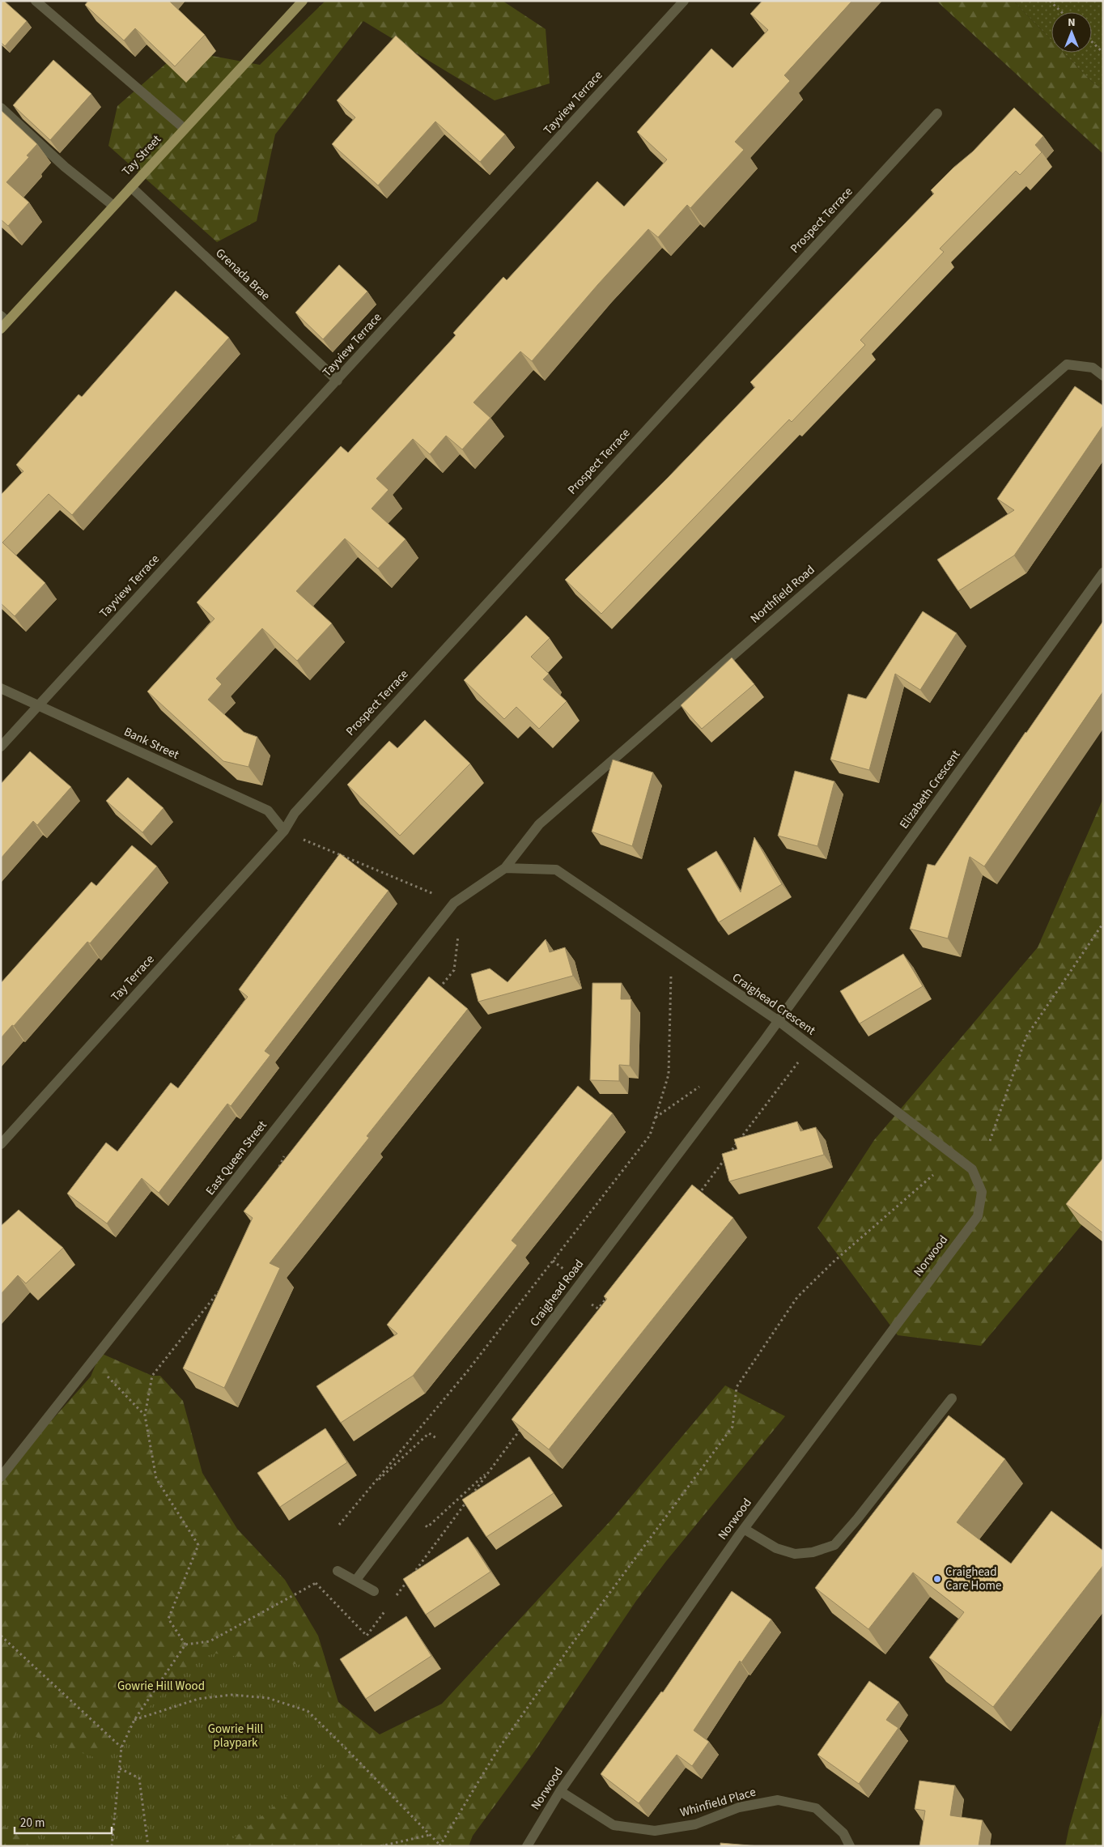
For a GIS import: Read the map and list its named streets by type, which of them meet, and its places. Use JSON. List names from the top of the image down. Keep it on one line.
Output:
{"streets":{"main road":["Tay Street"],"street":["Tayview Terrace","Prospect Terrace","Grenada Brae","Northfield Road","Bank Street","Elizabeth Crescent","Tay Terrace","Craighead Crescent","East Queen Street","Norwood","Craighead Road","Whinfield Place"]},"crossings":[["Tayview Terrace","Grenada Brae"],["Tayview Terrace","Bank Street"],["Tay Street","Grenada Brae"],["Prospect Terrace","Bank Street"],["Prospect Terrace","Tay Terrace"],["Northfield Road","Craighead Crescent"],["Northfield Road","East Queen Street"],["Bank Street","Tay Terrace"],["Elizabeth Crescent","Craighead Crescent"],["Elizabeth Crescent","Craighead Road"],["Craighead Crescent","East Queen Street"],["Craighead Crescent","Norwood"],["Craighead Crescent","Craighead Road"],["Norwood","Whinfield Place"]],"parks":["Gowrie Hill Wood","Gowrie Hill playpark"],"places":["Craighead Care Home"],"scale_bar":"20 m","north":"top"}
